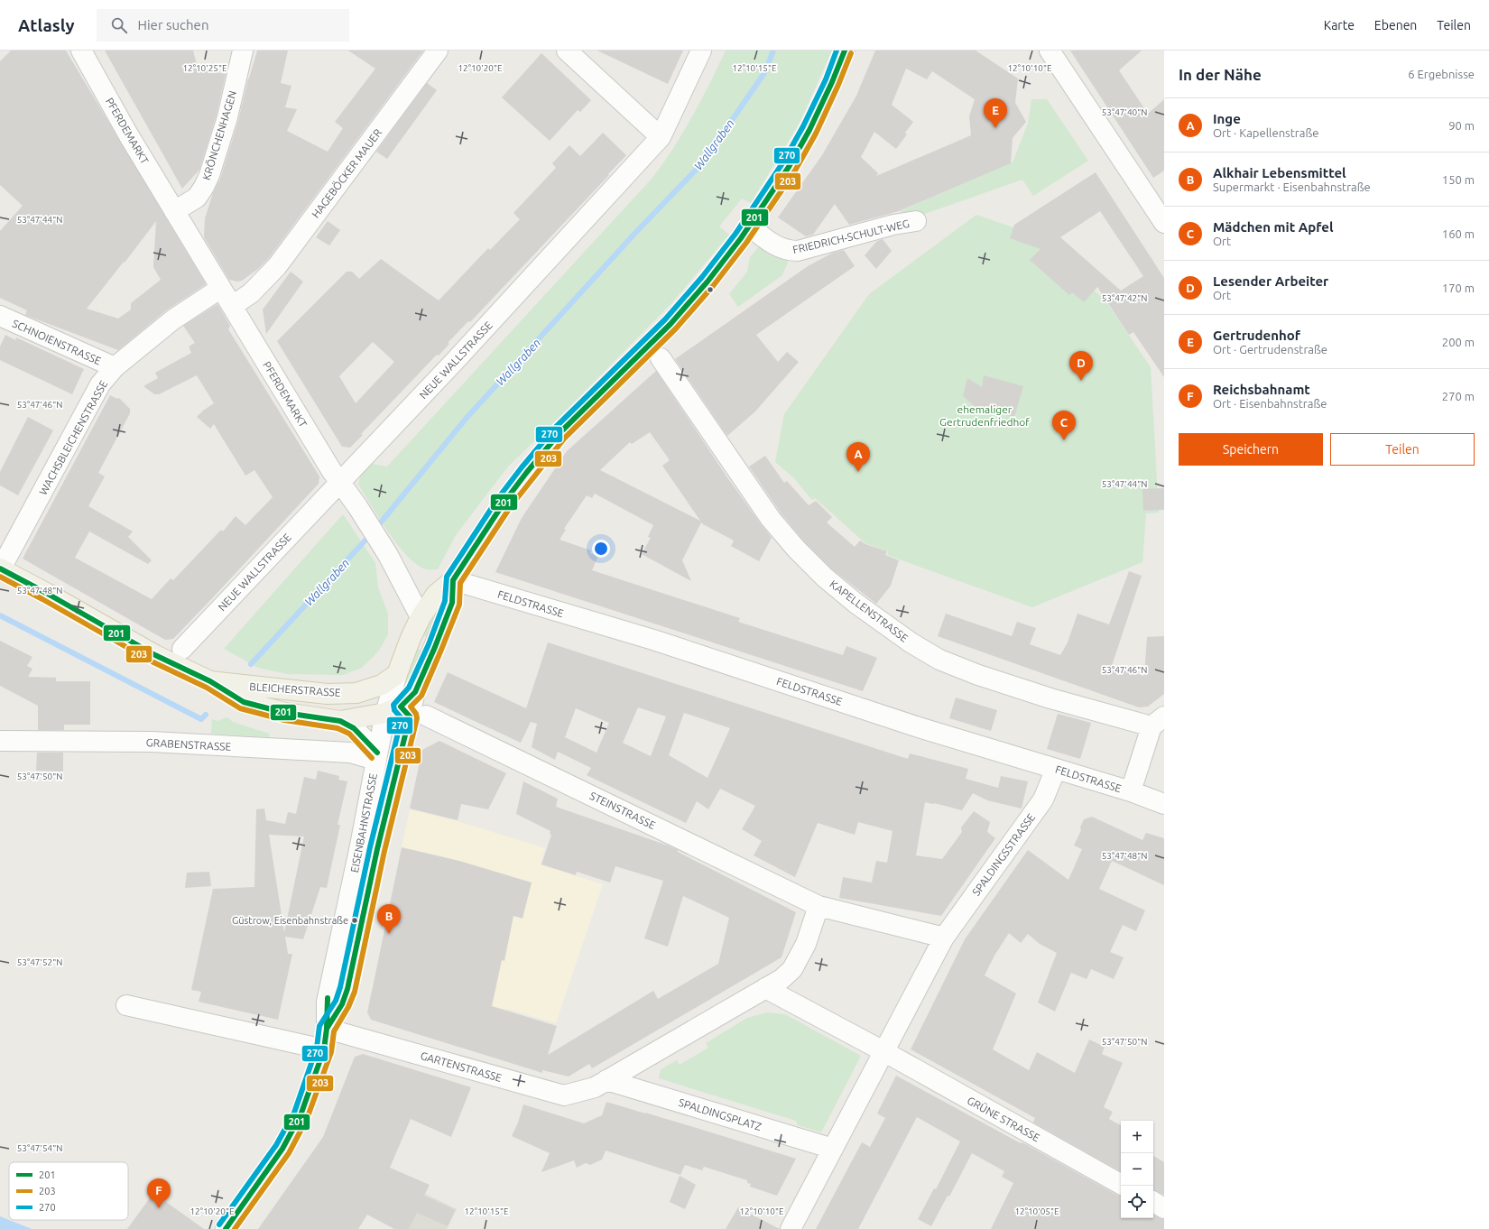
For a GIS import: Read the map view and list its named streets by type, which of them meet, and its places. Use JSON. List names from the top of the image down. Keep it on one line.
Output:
{"streets":{"main road":["BLEICHERSTRASSE","EISENBAHNSTRASSE"],"street":["PFERDEMARKT","KRÖNCHENHAGEN","HAGEBÖCKER MAUER","FRIEDRICH-SCHULT-WEG","SCHNOIENSTRASSE","NEUE WALLSTRASSE","WACHSBLEICHENSTRASSE","FELDSTRASSE","KAPELLENSTRASSE","GRABENSTRASSE","STEINSTRASSE","SPALDINGSSTRASSE","GARTENSTRASSE","SPALDINGSPLATZ","GRÜNE STRASSE"]},"crossings":[["PFERDEMARKT","KRÖNCHENHAGEN"],["PFERDEMARKT","HAGEBÖCKER MAUER"],["PFERDEMARKT","NEUE WALLSTRASSE"],["PFERDEMARKT","WACHSBLEICHENSTRASSE"],["SCHNOIENSTRASSE","WACHSBLEICHENSTRASSE"],["WACHSBLEICHENSTRASSE","BLEICHERSTRASSE"],["FELDSTRASSE","EISENBAHNSTRASSE"],["FELDSTRASSE","SPALDINGSSTRASSE"],["BLEICHERSTRASSE","STEINSTRASSE"],["BLEICHERSTRASSE","EISENBAHNSTRASSE"],["GRABENSTRASSE","EISENBAHNSTRASSE"],["STEINSTRASSE","EISENBAHNSTRASSE"],["EISENBAHNSTRASSE","GARTENSTRASSE"],["GARTENSTRASSE","SPALDINGSPLATZ"]],"water":["Wallgraben"],"parks":["ehemaliger Gertrudenfriedhof"],"places":["Güstrow, Eisenbahnstraße"],"lines":["transit line 201","transit line 270","transit line 203"],"legend":["201","203","270"],"page":{"header":"Atlasly","search":"Hier suchen","nav":["Karte","Ebenen","Teilen"],"heading":["In der Nähe","6 Ergebnisse"],"list":[{"mark":"A","name":"Inge","note":"Ort · Kapellenstraße","value":"90 m"},{"mark":"B","name":"Alkhair Lebensmittel","note":"Supermarkt · Eisenbahnstraße","value":"150 m"},{"mark":"C","name":"Mädchen mit Apfel","note":"Ort","value":"160 m"},{"mark":"D","name":"Lesender Arbeiter","note":"Ort","value":"170 m"},{"mark":"E","name":"Gertrudenhof","note":"Ort · Gertrudenstraße","value":"200 m"},{"mark":"F","name":"Reichsbahnamt","note":"Ort · Eisenbahnstraße","value":"270 m"}],"pins":["E","D","C","A","B","F"],"buttons":["Speichern","Teilen"],"map_buttons":["+","−"]},"coordinates":["12°10'25\"E","12°10'20\"E","12°10'15\"E","12°10'10\"E","53°47'40\"N","53°47'44\"N","53°47'42\"N","53°47'46\"N","53°47'48\"N","53°47'50\"N","53°47'52\"N","53°47'54\"N","12°10'05\"E"]}
